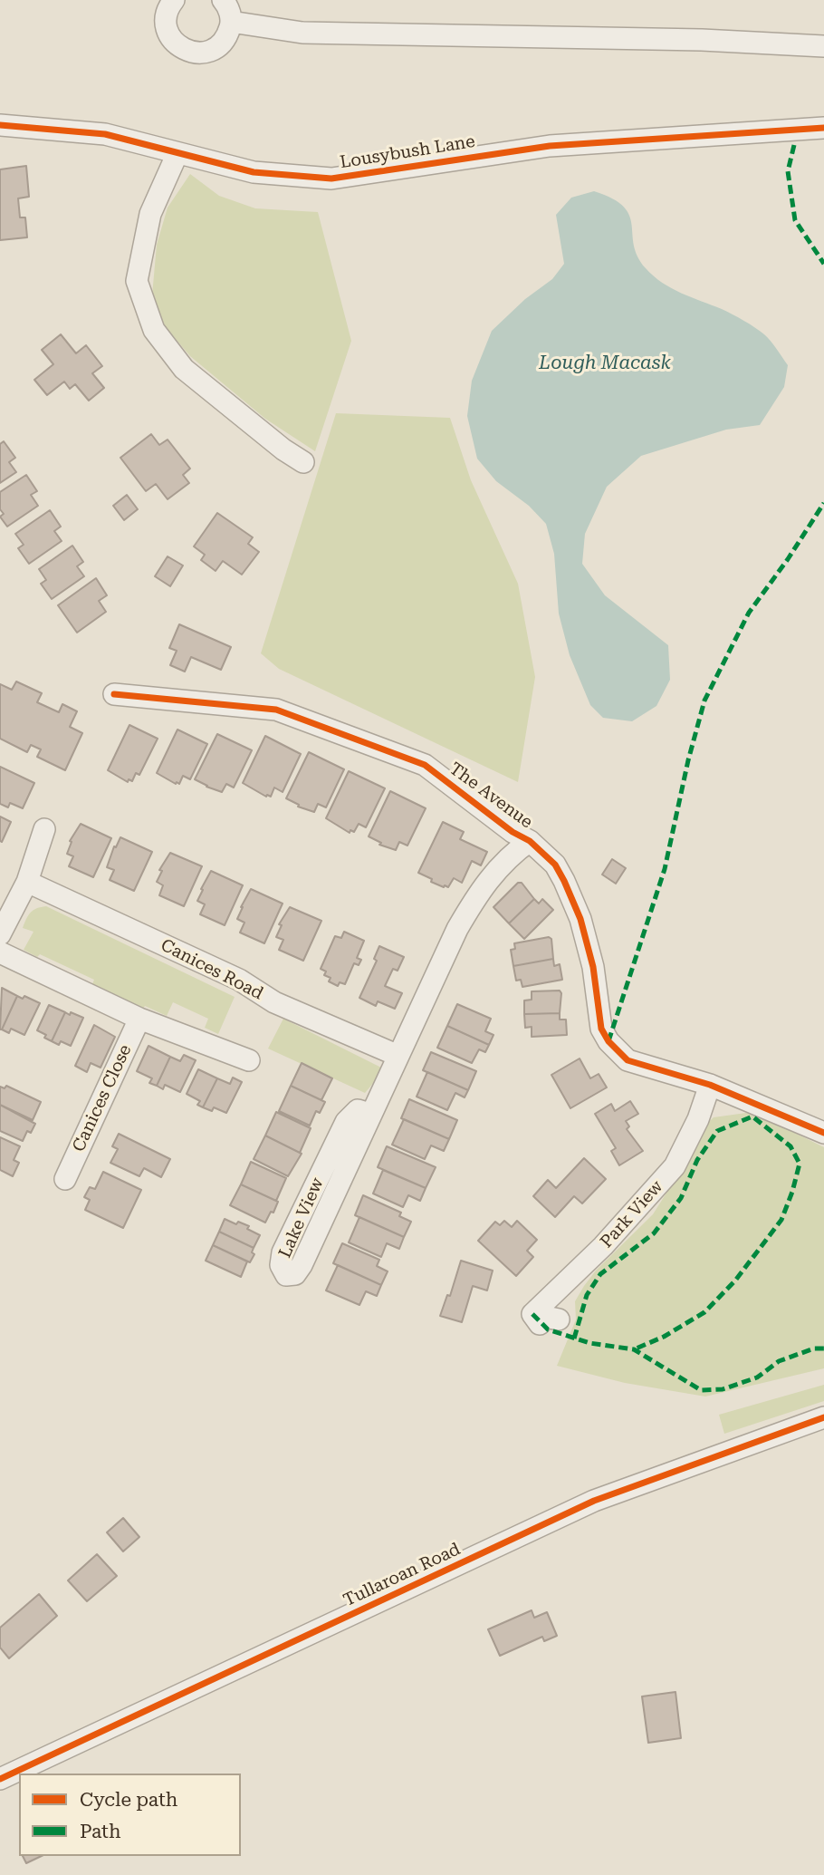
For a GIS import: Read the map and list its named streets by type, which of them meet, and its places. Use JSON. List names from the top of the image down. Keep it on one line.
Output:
{"streets":{"street":["Lousybush Lane","The Avenue","Canices Road","Canices Close","Park View","Lake View","Tullaroan Road"]},"crossings":[["The Avenue","Park View"],["The Avenue","Lake View"],["Canices Road","Lake View"]],"water":["Lough Macask"],"legend":["Cycle path","Path"]}
